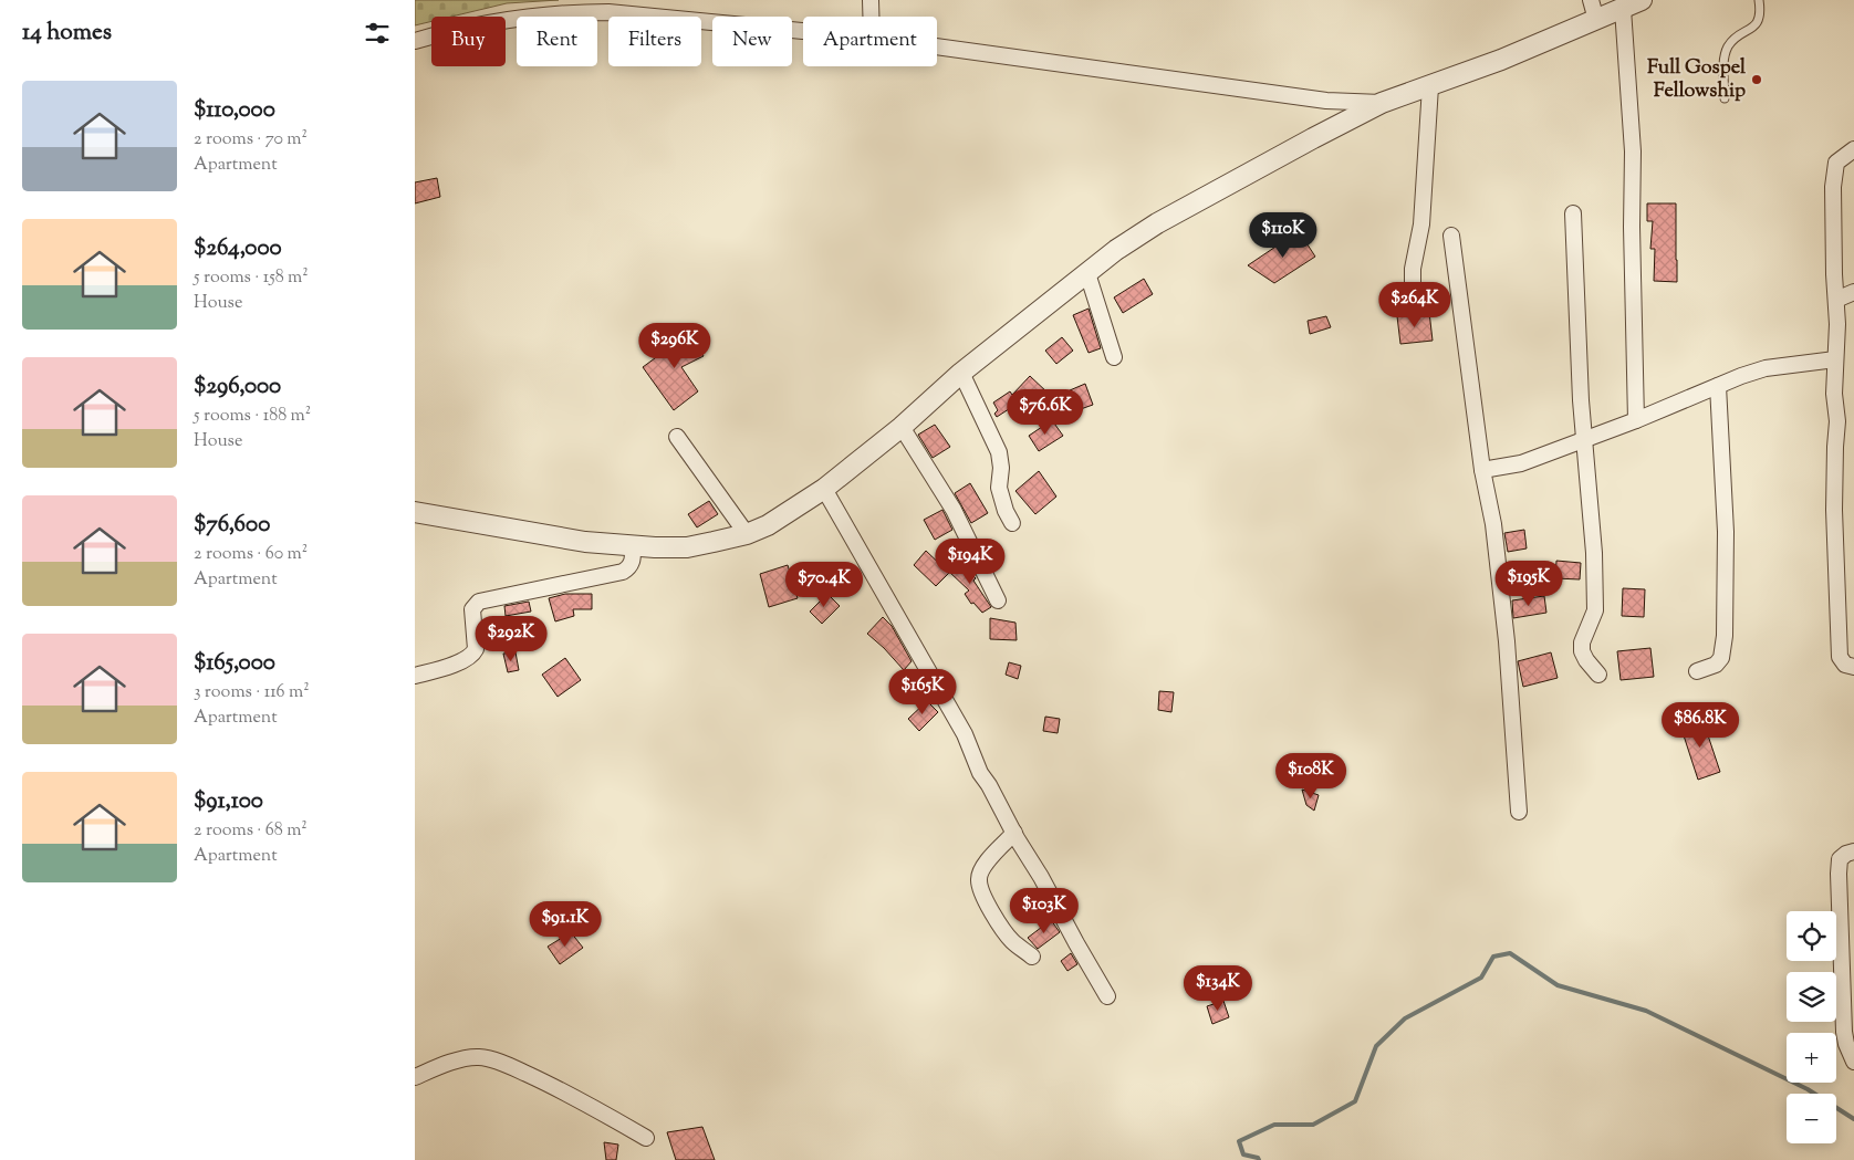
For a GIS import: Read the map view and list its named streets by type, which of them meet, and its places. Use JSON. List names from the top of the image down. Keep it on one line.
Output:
{"places":["Full Gospel Fellowship"],"page":{"heading":"14 homes","chip":["Buy","Rent","Filters","New","Apartment"],"list":[{"name":"$110,000","note":"2 rooms · 70 m² · Apartment"},{"name":"$264,000","note":"5 rooms · 158 m² · House"},{"name":"$296,000","note":"5 rooms · 188 m² · House"},{"name":"$76,600","note":"2 rooms · 60 m² · Apartment"},{"name":"$165,000","note":"3 rooms · 116 m² · Apartment"},{"name":"$91,100","note":"2 rooms · 68 m² · Apartment"}],"price":["$110K","$264K","$296K","$76.6K","$194K","$195K","$70.4K","$292K","$165K","$86.8K","$108K","$103K","$91.1K","$134K"],"map_buttons":["+","−"]}}
